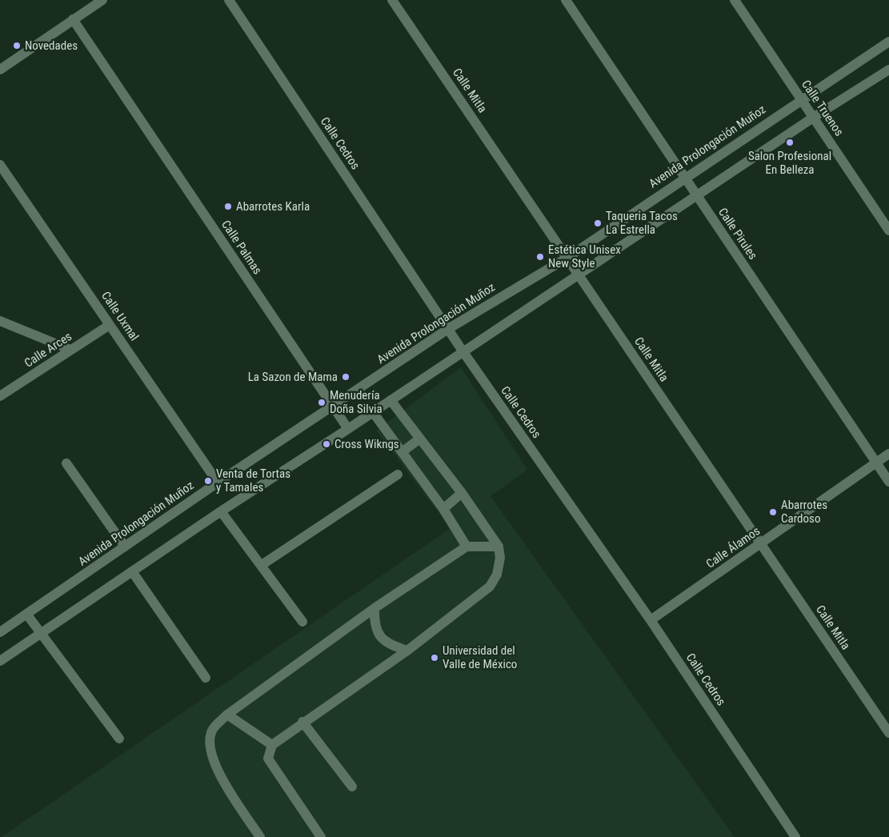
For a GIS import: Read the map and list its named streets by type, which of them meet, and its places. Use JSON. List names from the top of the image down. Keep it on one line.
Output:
{"streets":{"street":["Calle Mitla","Calle Truenos","Calle Cedros","Avenida Prolongación Muñoz","Calle Pirules","Calle Palmas","Calle Uxmal","Calle Arces","Calle Álamos"]},"crossings":[["Calle Mitla","Avenida Prolongación Muñoz"],["Calle Mitla","Calle Álamos"],["Calle Truenos","Avenida Prolongación Muñoz"],["Calle Cedros","Avenida Prolongación Muñoz"],["Calle Cedros","Calle Álamos"],["Avenida Prolongación Muñoz","Calle Pirules"],["Avenida Prolongación Muñoz","Calle Palmas"],["Avenida Prolongación Muñoz","Calle Uxmal"],["Calle Pirules","Calle Álamos"],["Calle Uxmal","Calle Arces"]],"places":["Novedades","Salon Profesional En Belleza","Abarrotes Karla","Taqueria Tacos La Estrella","Estética Unisex New Style","La Sazon de Mama","Menudería Doña Silvia","Cross Wikngs","Venta de Tortas y Tamales","Abarrotes Cardoso","Universidad del Valle de México"]}
